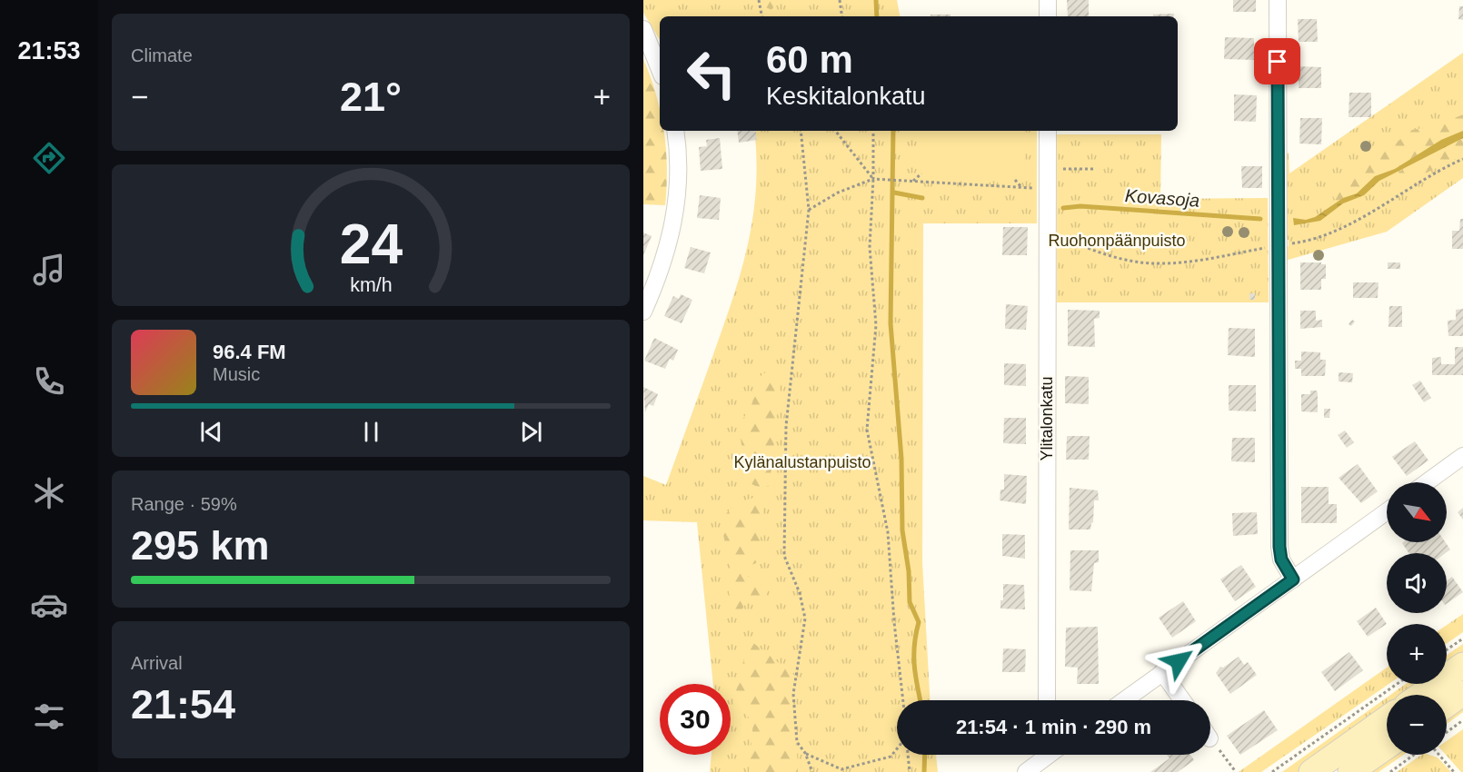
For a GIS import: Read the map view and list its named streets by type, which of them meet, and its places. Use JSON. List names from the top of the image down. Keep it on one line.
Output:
{"streets":{"street":["Ylitalonkatu"]},"water":["Kovasoja"],"parks":["Ruohonpäänpuisto","Kylänalustanpuisto"],"north":"bottom right","page":{"tabs":"21:53","tile":["Climate",["Range · 59%","295 km"],["Arrival","21:54"]],"turn":["60 m","Keskitalonkatu"],"heat":["−","21°","+"],"song":["96.4 FM","Music"],"map_buttons":["+","−"],"limit":"30","trip":"21:54 · 1 min · 290 m","gauge":["24","km/h"]}}
